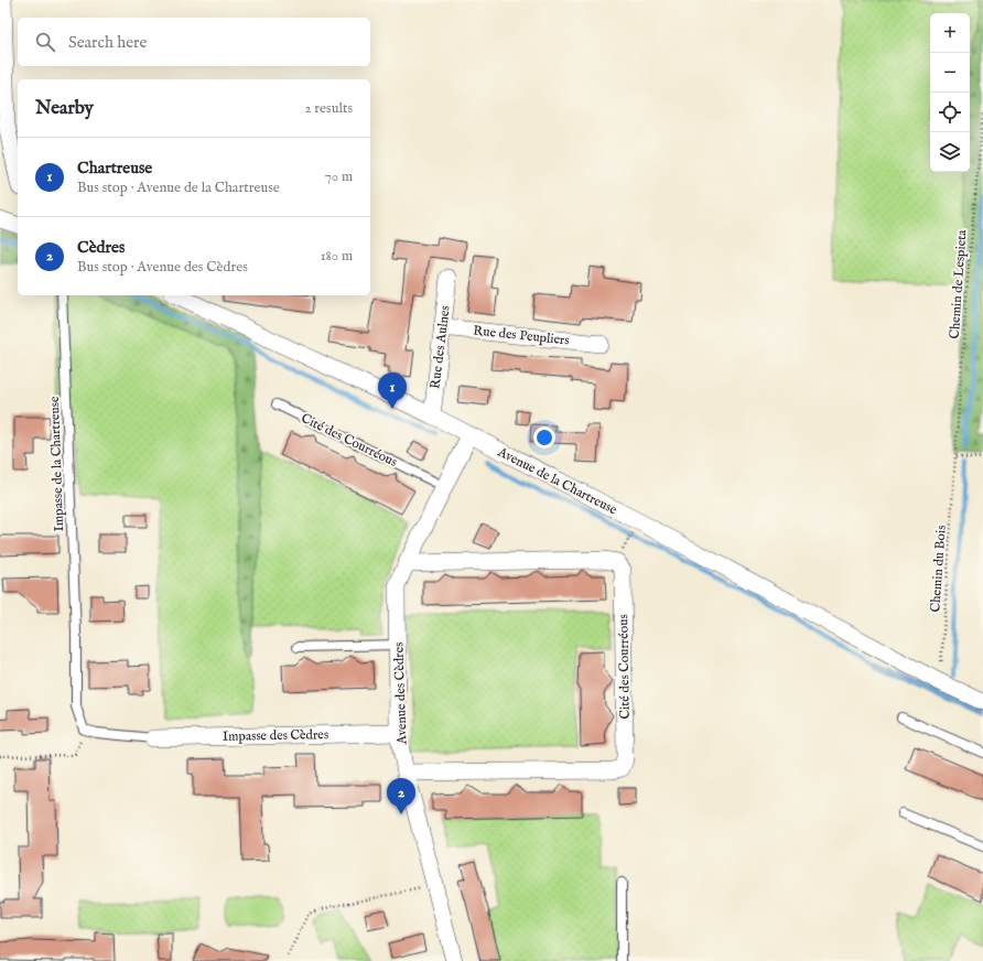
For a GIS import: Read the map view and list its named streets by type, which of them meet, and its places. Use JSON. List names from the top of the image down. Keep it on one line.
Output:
{"streets":{"street":["Rue des Peupliers","Rue des Aulnes","Cité des Courréous","Avenue de la Chartreuse","Avenue des Cèdres","Impasse des Cèdres"],"lane":["Impasse de la Chartreuse"],"path":["Chemin de Lespieta","Chemin du Bois"]},"crossings":[["Chemin de Lespieta","Chemin du Bois"],["Rue des Peupliers","Rue des Aulnes"],["Rue des Aulnes","Avenue de la Chartreuse"],["Cité des Courréous","Avenue des Cèdres"],["Avenue de la Chartreuse","Chemin du Bois"],["Avenue de la Chartreuse","Avenue des Cèdres"],["Avenue des Cèdres","Impasse des Cèdres"]],"page":{"map_buttons":["+","−"],"search":"Search here","heading":["Nearby","2 results"],"list":[{"mark":"1","name":"Chartreuse","note":"Bus stop · Avenue de la Chartreuse","value":"70 m"},{"mark":"2","name":"Cèdres","note":"Bus stop · Avenue des Cèdres","value":"180 m"}],"pins":["1","2"]}}
